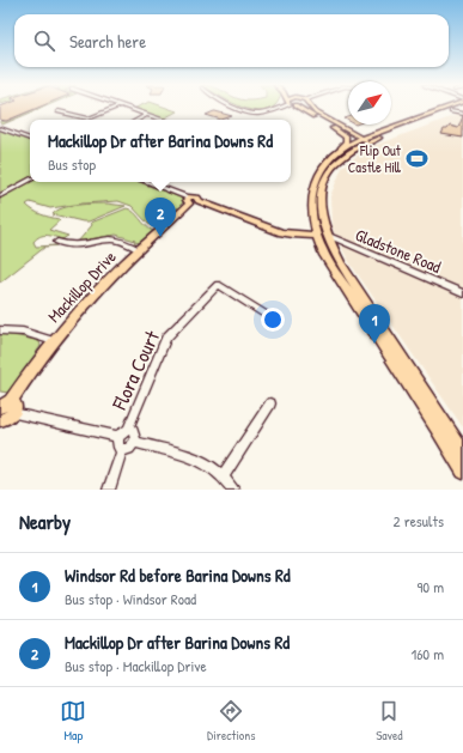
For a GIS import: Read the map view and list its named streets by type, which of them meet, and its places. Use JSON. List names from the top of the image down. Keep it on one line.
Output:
{"streets":{"main road":["Mackillop Drive"],"street":["Gladstone Road","Flora Court"]},"places":{"sports":["Flip Out Castle Hill"]},"north":"top right","page":{"search":"Search here","popup":["Mackillop Dr after Barina Downs Rd","Bus stop"],"pins":["2","1"],"heading":["Nearby","2 results"],"list":[{"mark":"1","name":"Windsor Rd before Barina Downs Rd","note":"Bus stop · Windsor Road","value":"90 m"},{"mark":"2","name":"Mackillop Dr after Barina Downs Rd","note":"Bus stop · Mackillop Drive","value":"160 m"}],"nav":["Map","Directions","Saved"]}}
